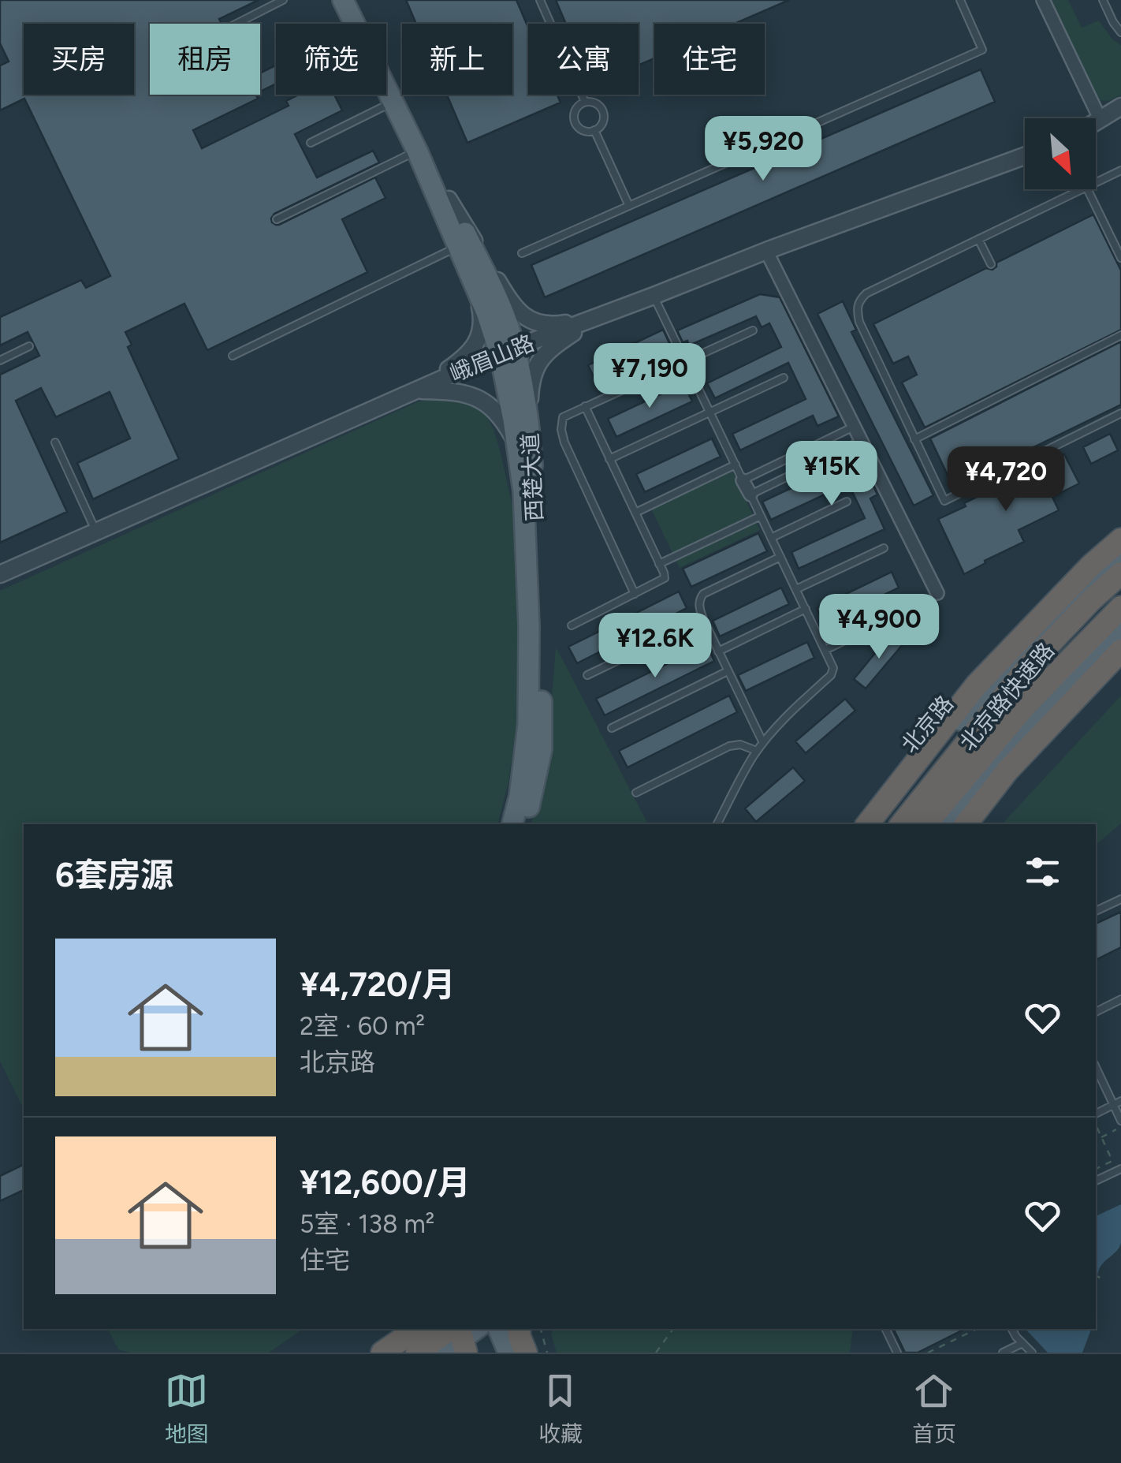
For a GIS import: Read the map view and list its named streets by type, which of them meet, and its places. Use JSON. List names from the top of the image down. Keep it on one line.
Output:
{"streets":{"highway":["北京路快速路"],"main road":["西楚大道","北京路"],"street":["峨眉山路"]},"crossings":[["峨眉山路","西楚大道"]],"north":"bottom right","page":{"chip":["买房","租房","筛选","新上","公寓","住宅"],"price":["¥5,920","¥7,190","¥15K","¥4,720","¥4,900","¥12.6K"],"heading":"6套房源","list":[{"name":"¥4,720/月","note":"2室 · 60 m² · 北京路"},{"name":"¥12,600/月","note":"5室 · 138 m² · 住宅"}],"tabs":["地图","收藏","首页"]}}
